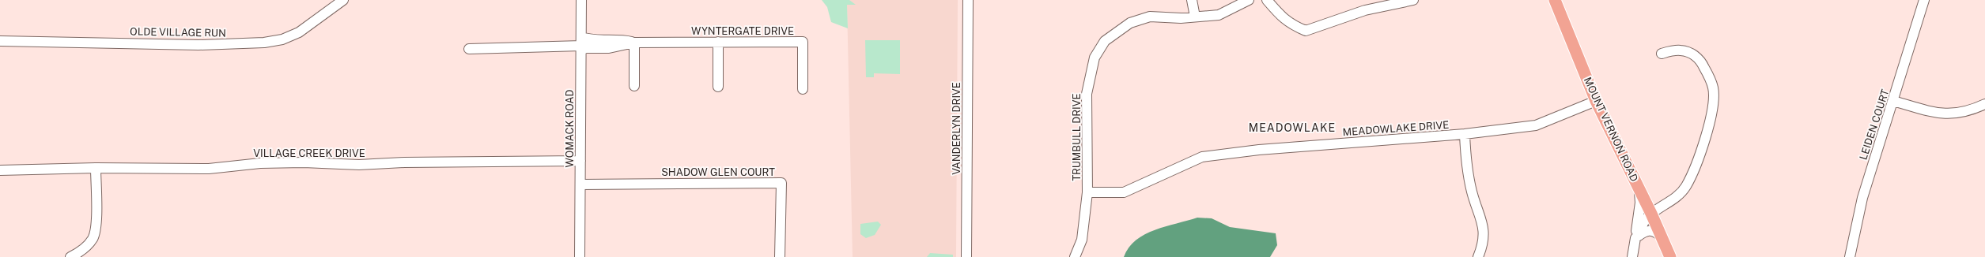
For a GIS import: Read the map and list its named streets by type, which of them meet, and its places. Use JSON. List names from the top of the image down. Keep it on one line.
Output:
{"streets":{"main road":["MOUNT VERNON ROAD"],"street":["WYNTERGATE DRIVE","OLDE VILLAGE RUN","LEIDEN COURT","WOMACK ROAD","VANDERLYN DRIVE","MEADOWLAKE DRIVE","TRUMBULL DRIVE","VILLAGE CREEK DRIVE","SHADOW GLEN COURT"]},"crossings":[["WYNTERGATE DRIVE","WOMACK ROAD"],["WOMACK ROAD","VILLAGE CREEK DRIVE"],["WOMACK ROAD","SHADOW GLEN COURT"],["MEADOWLAKE DRIVE","MOUNT VERNON ROAD"],["MEADOWLAKE DRIVE","TRUMBULL DRIVE"]],"districts":["MEADOWLAKE"]}
